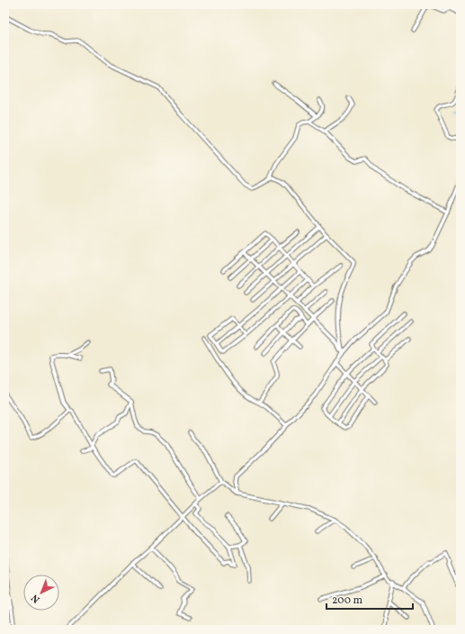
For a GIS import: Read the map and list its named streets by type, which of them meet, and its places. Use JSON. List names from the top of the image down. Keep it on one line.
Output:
{"scale_bar":"200 m","north":"bottom left"}
